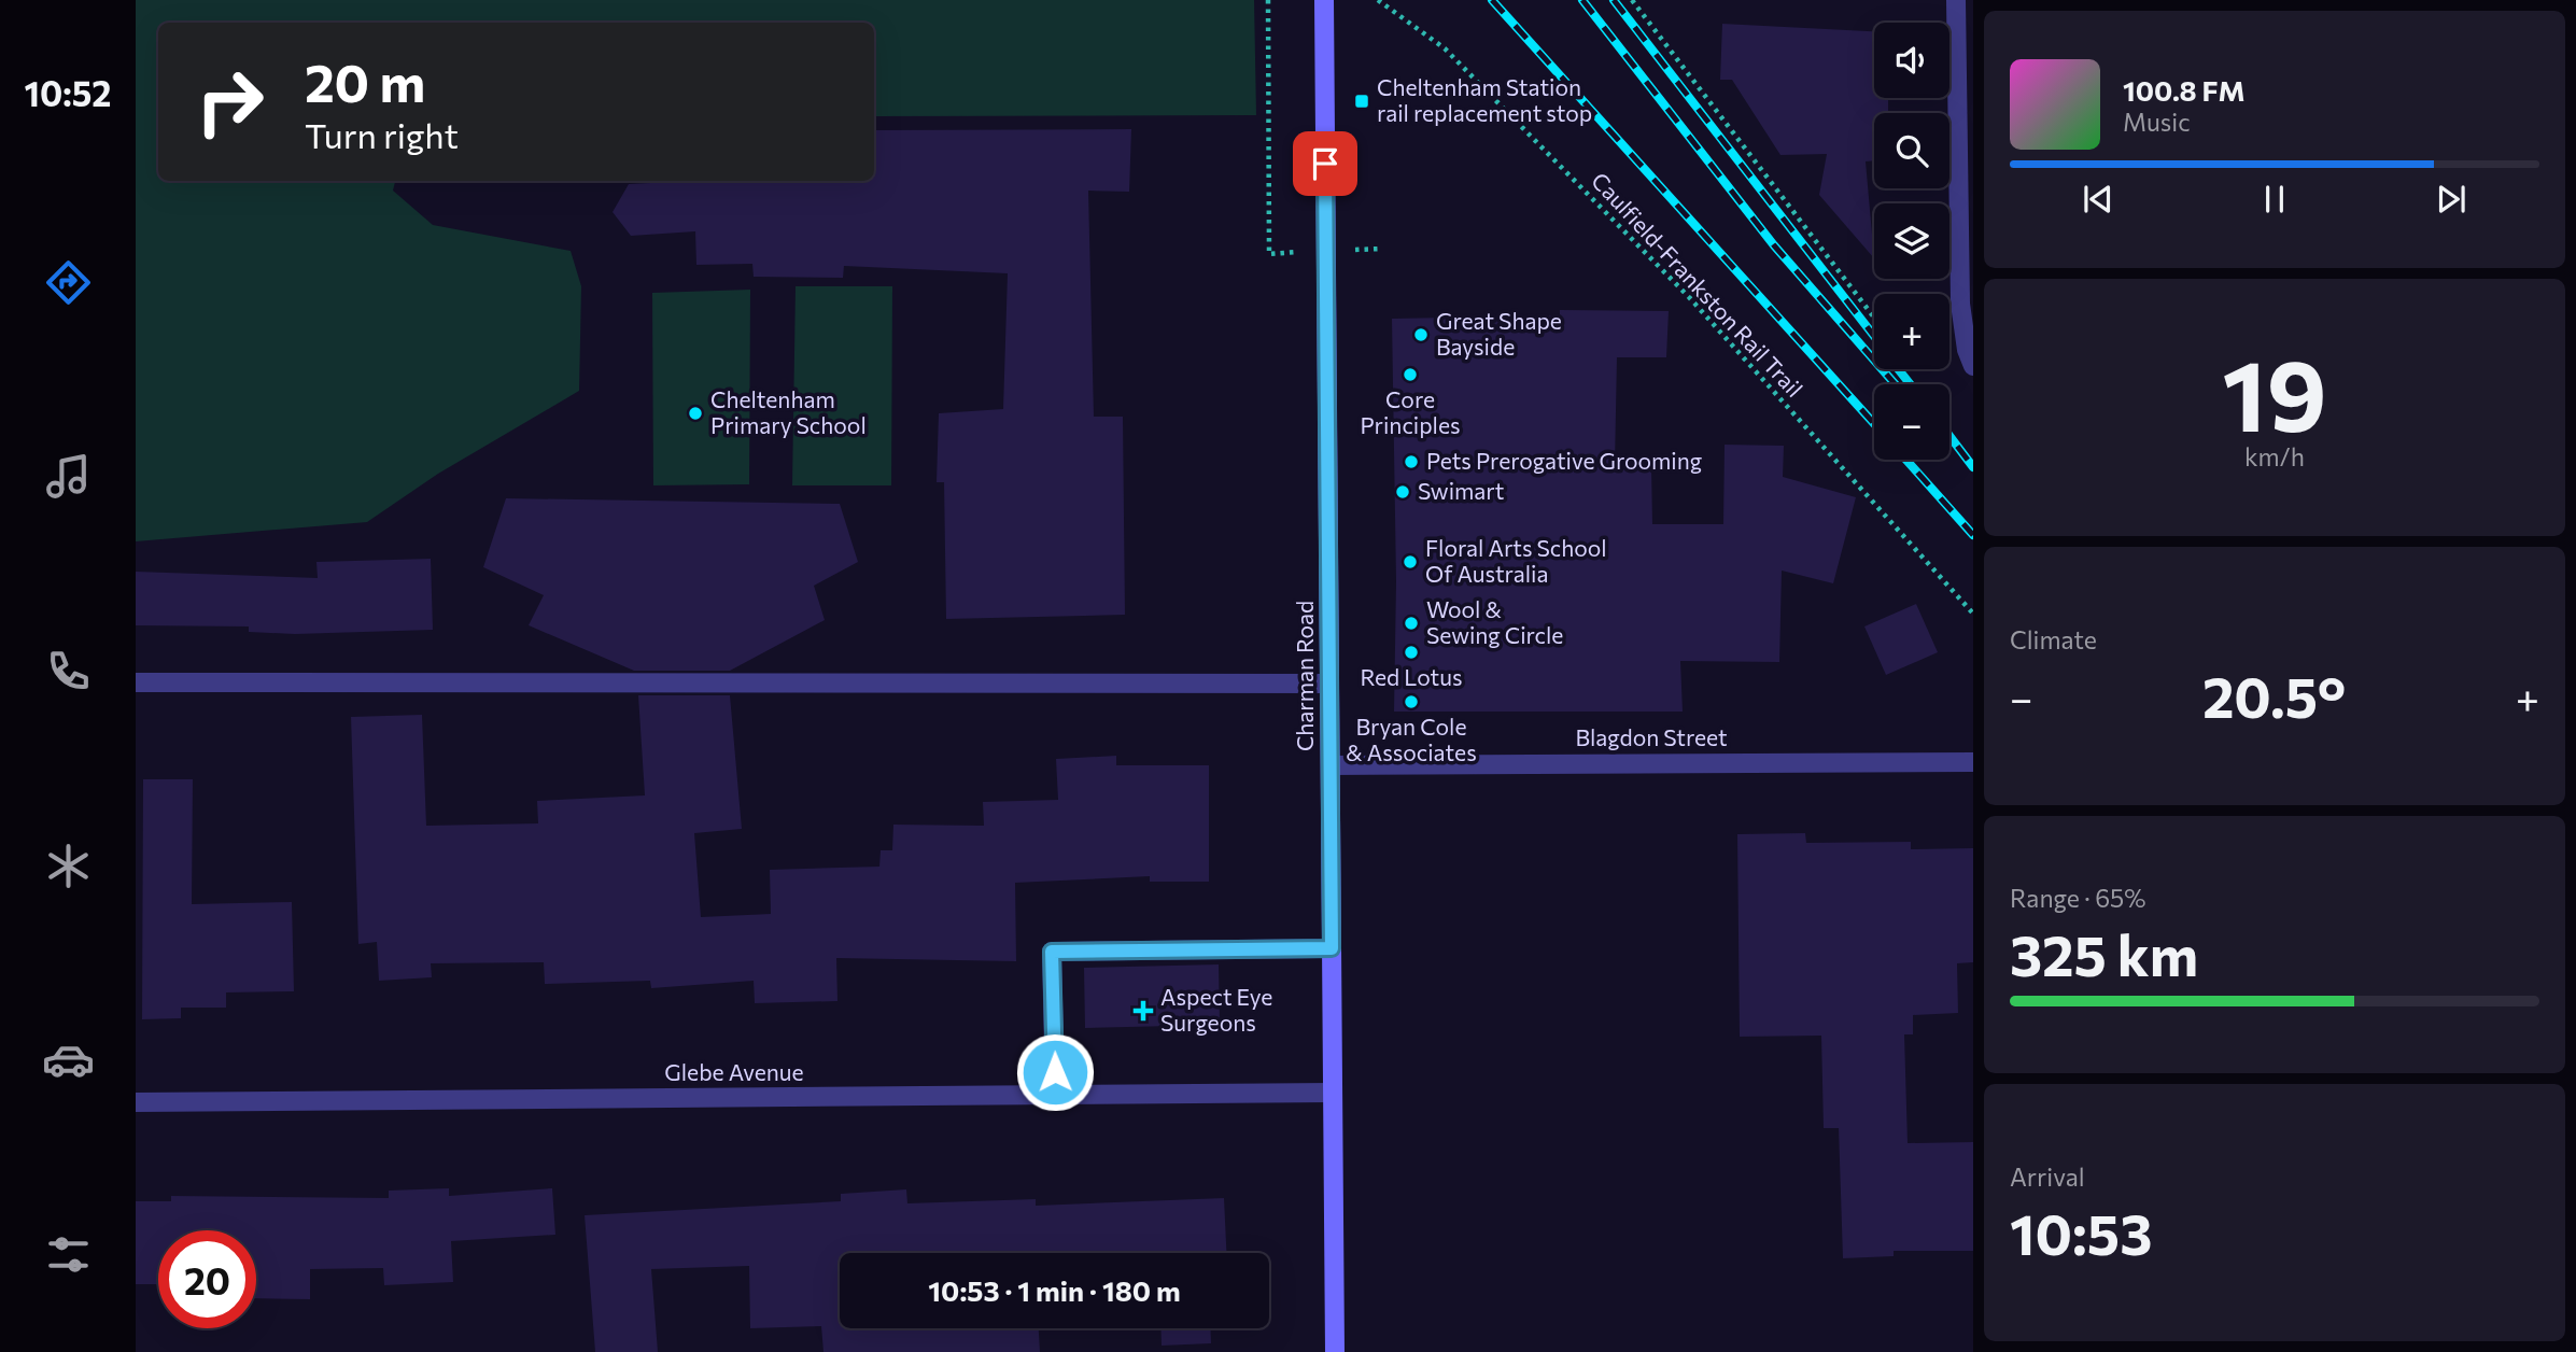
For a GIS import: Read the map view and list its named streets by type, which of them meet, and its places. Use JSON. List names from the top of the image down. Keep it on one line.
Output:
{"streets":{"main road":["Charman Road"],"street":["Blagdon Street","Glebe Avenue"],"path":["Caulfield-Frankston Rail Trail"]},"crossings":[["Charman Road","Blagdon Street"],["Charman Road","Glebe Avenue"]],"places":{"transit":["Cheltenham Station rail replacement stop"],"other":["Great Shape Bayside","Core Principles","Cheltenham Primary School","Pets Prerogative Grooming","Swimart","Floral Arts School Of Australia","Wool & Sewing Circle","Red Lotus","Bryan Cole & Associates"],"health":["Aspect Eye Surgeons"]},"page":{"tabs":"10:52","map_buttons":["+","−"],"turn":["20 m","Turn right"],"song":["100.8 FM","Music"],"tile":[["19","km/h"],"Climate",["Range · 65%","325 km"],["Arrival","10:53"]],"heat":["−","20.5°","+"],"limit":"20","trip":"10:53 · 1 min · 180 m"}}
